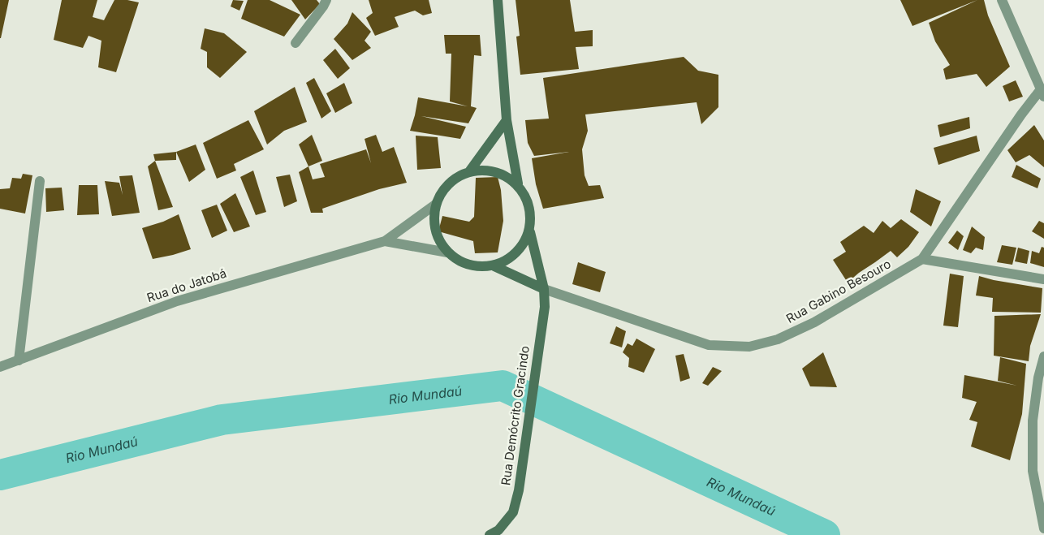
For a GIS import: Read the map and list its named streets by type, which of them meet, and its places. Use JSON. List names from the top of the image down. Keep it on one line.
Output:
{"streets":{"main road":["Rua Demócrito Gracindo"],"street":["Rua do Jatobá","Rua Gabino Besouro"]},"crossings":[["Rua do Jatobá","Rua Demócrito Gracindo"],["Rua Gabino Besouro","Rua Demócrito Gracindo"]],"water":["Rio Mundaú"]}
